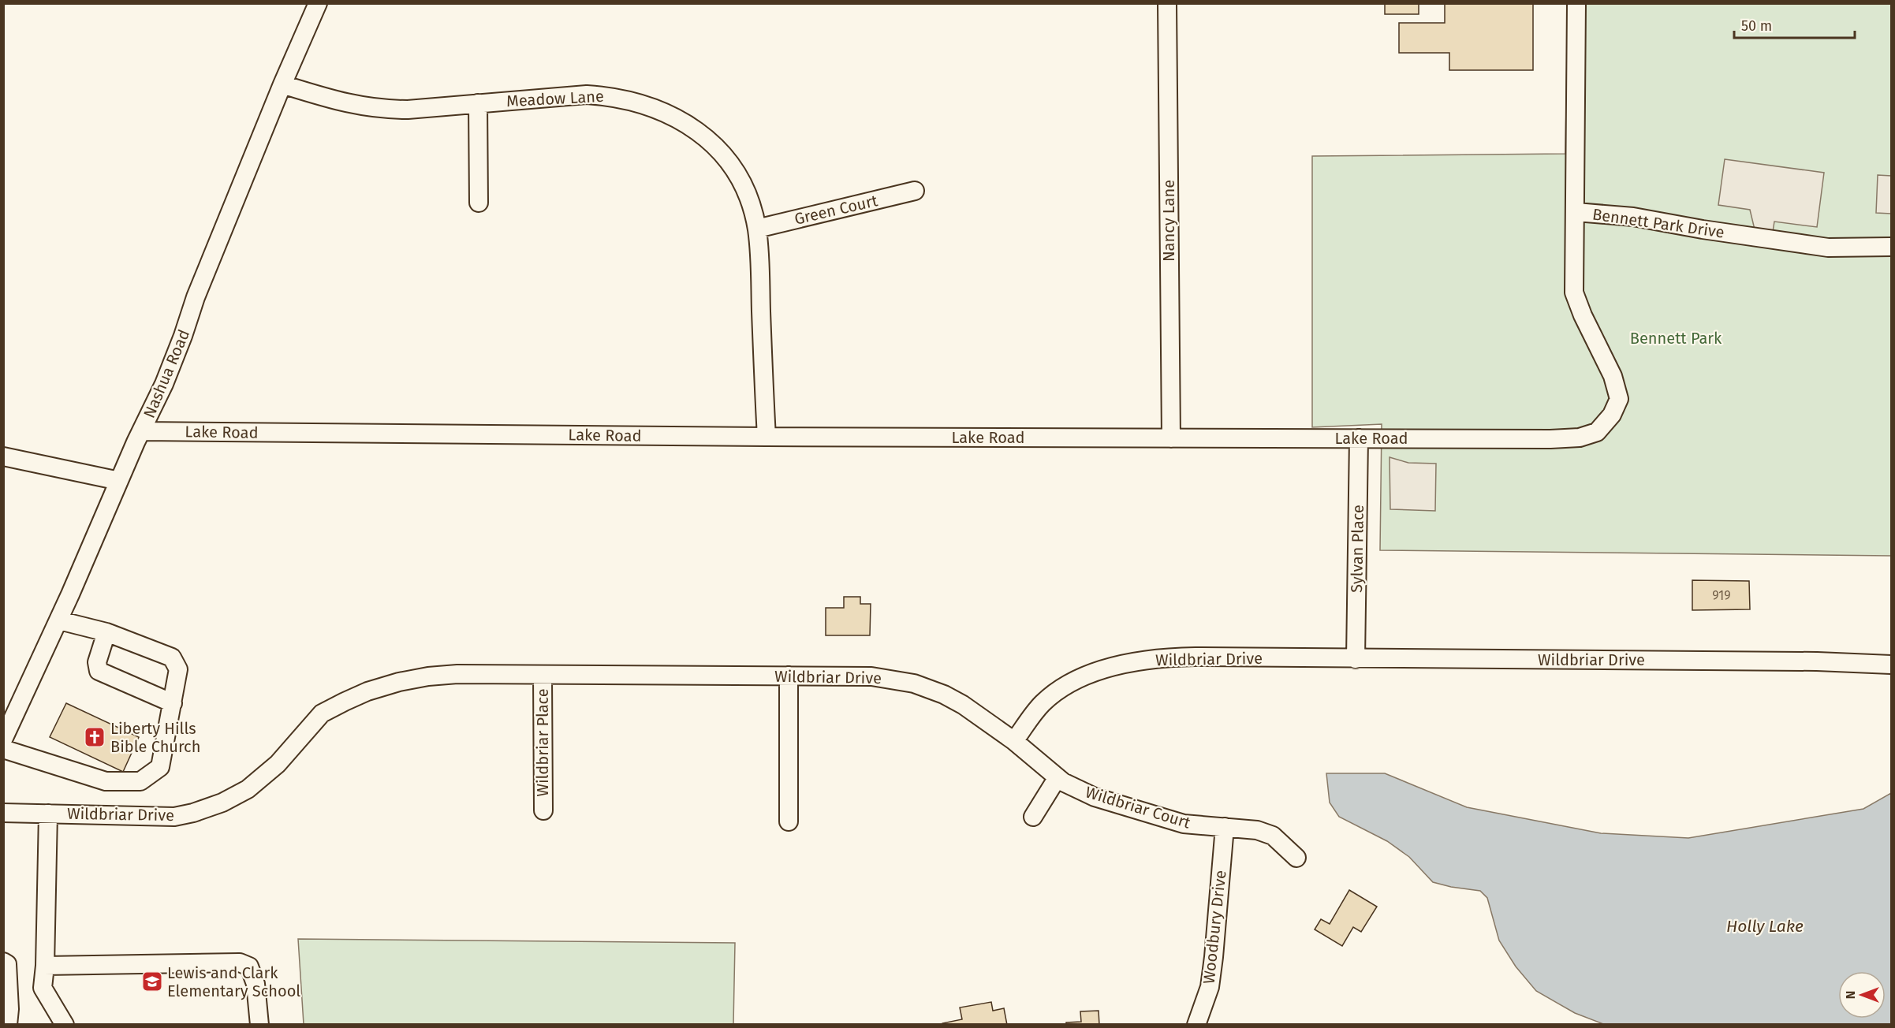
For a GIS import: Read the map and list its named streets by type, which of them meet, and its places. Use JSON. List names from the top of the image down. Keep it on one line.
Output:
{"streets":{"street":["Meadow Lane","Green Court","Nancy Lane","Bennett Park Drive","Nashua Road","Lake Road","Sylvan Place","Wildbriar Drive","Wildbriar Place","Wildbriar Court","Woodbury Drive"]},"crossings":[["Meadow Lane","Green Court"],["Meadow Lane","Nashua Road"],["Meadow Lane","Lake Road"],["Nancy Lane","Lake Road"],["Bennett Park Drive","Lake Road"],["Nashua Road","Lake Road"],["Lake Road","Sylvan Place"],["Sylvan Place","Wildbriar Drive"],["Wildbriar Drive","Wildbriar Place"],["Wildbriar Drive","Wildbriar Court"],["Wildbriar Court","Woodbury Drive"]],"water":["Holly Lake"],"parks":["Bennett Park"],"places":{"church":["Liberty Hills Bible Church"],"school or university":["Lewis and Clark Elementary School"]},"house_numbers":["919"],"scale_bar":"50 m","north":"left"}
